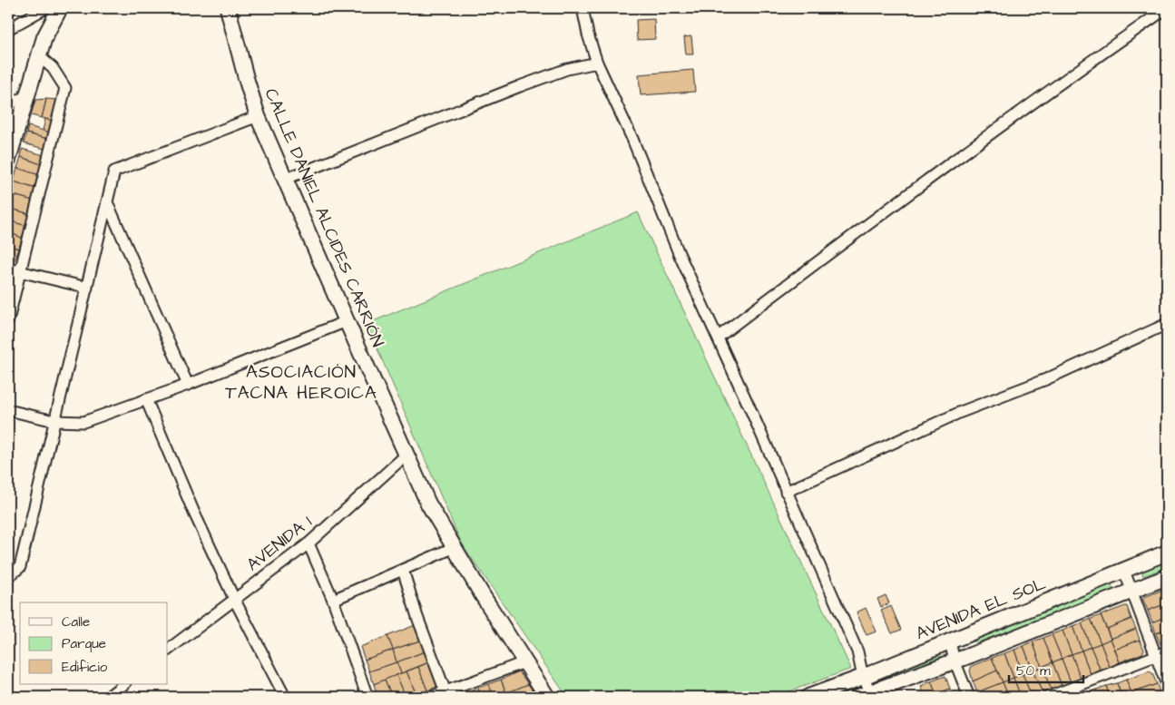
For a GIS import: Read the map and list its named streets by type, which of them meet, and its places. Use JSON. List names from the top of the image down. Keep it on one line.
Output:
{"streets":{"street":["CALLE DANIEL ALCIDES CARRIÓN","AVENIDA 1","AVENIDA EL SOL"]},"crossings":[["CALLE DANIEL ALCIDES CARRIÓN","AVENIDA 1"]],"districts":["ASOCIACIÓN TACNA HEROICA"],"legend":["Calle","Parque","Edificio"],"scale_bar":"50 m"}
